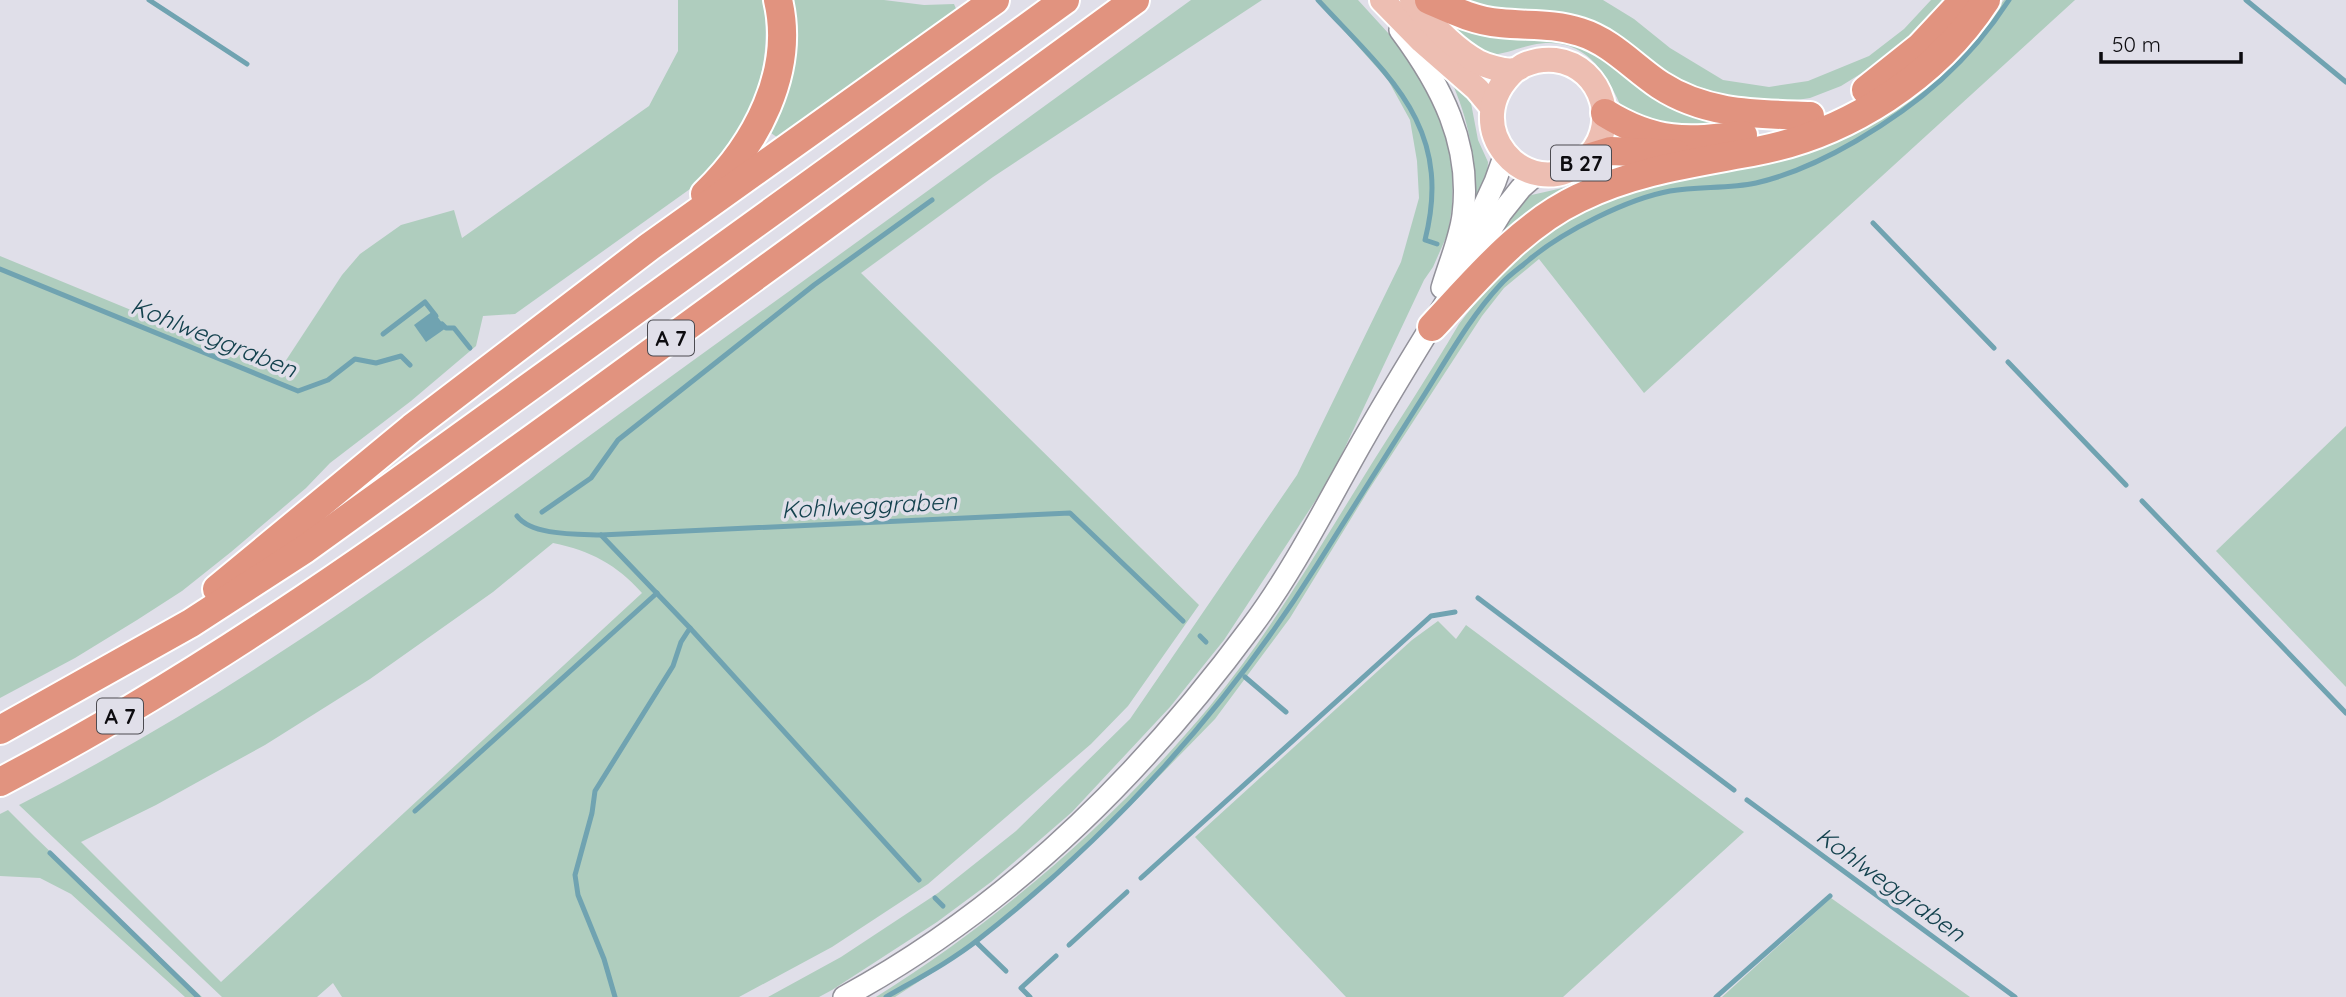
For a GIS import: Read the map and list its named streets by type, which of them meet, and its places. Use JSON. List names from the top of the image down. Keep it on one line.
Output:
{"streets":{"highway":["A 7"],"main road":["B 27"]},"water":["Kohlweggraben"],"scale_bar":"50 m"}
